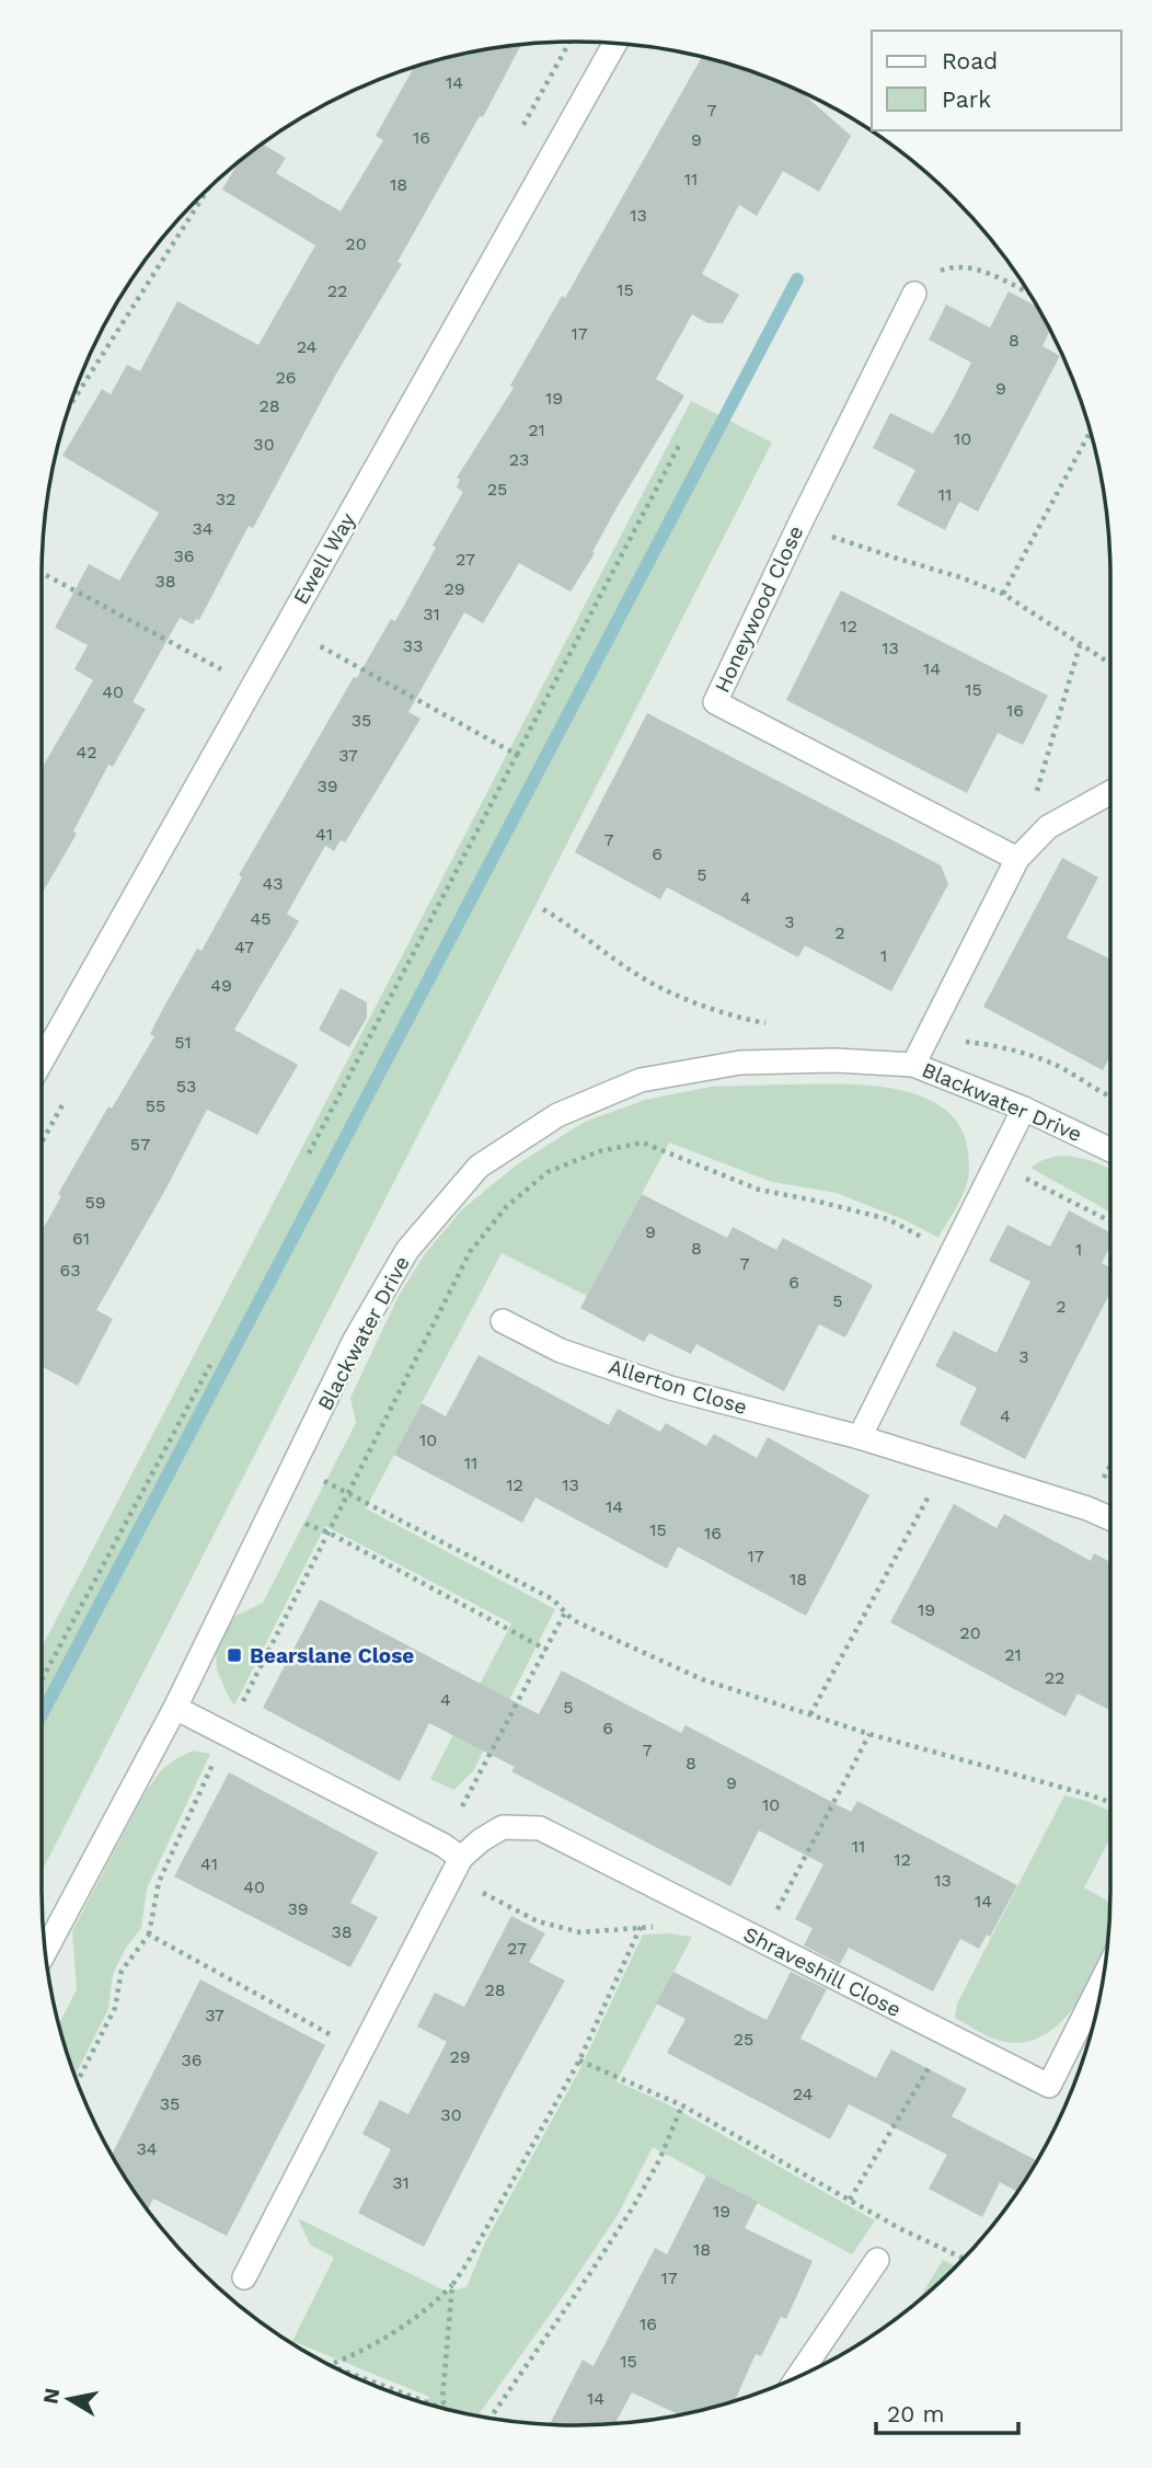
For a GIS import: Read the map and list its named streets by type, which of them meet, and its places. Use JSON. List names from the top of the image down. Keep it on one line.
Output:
{"streets":{"street":["Ewell Way","Honeywood Close","Blackwater Drive","Allerton Close","Shraveshill Close"]},"places":{"transit":["Bearslane Close"]},"house_numbers":["14","7","16","9","11","18","13","20","15","22","17","8","24","26","9","19","28","21","10","30","23","25","11","32","34","36","27","38","29","31","12","33","13","14","15","40","16","35","42","37","39","41","7","6","5","43","4","45","3","2","47","1","49","51","53","55","57","59","9","61","8","1","7","63","6","5","2","3","4","10","11","12","13","14","15","16","17","18","19","20","21","22","4","5","6","7","8","9","10","11","12","41","13","40","14","39","38","27","28","37","25","29","36","24","35","30","34","31","19","18","17","16","15","14"],"legend":["Road","Park"],"scale_bar":"20 m","north":"left"}
